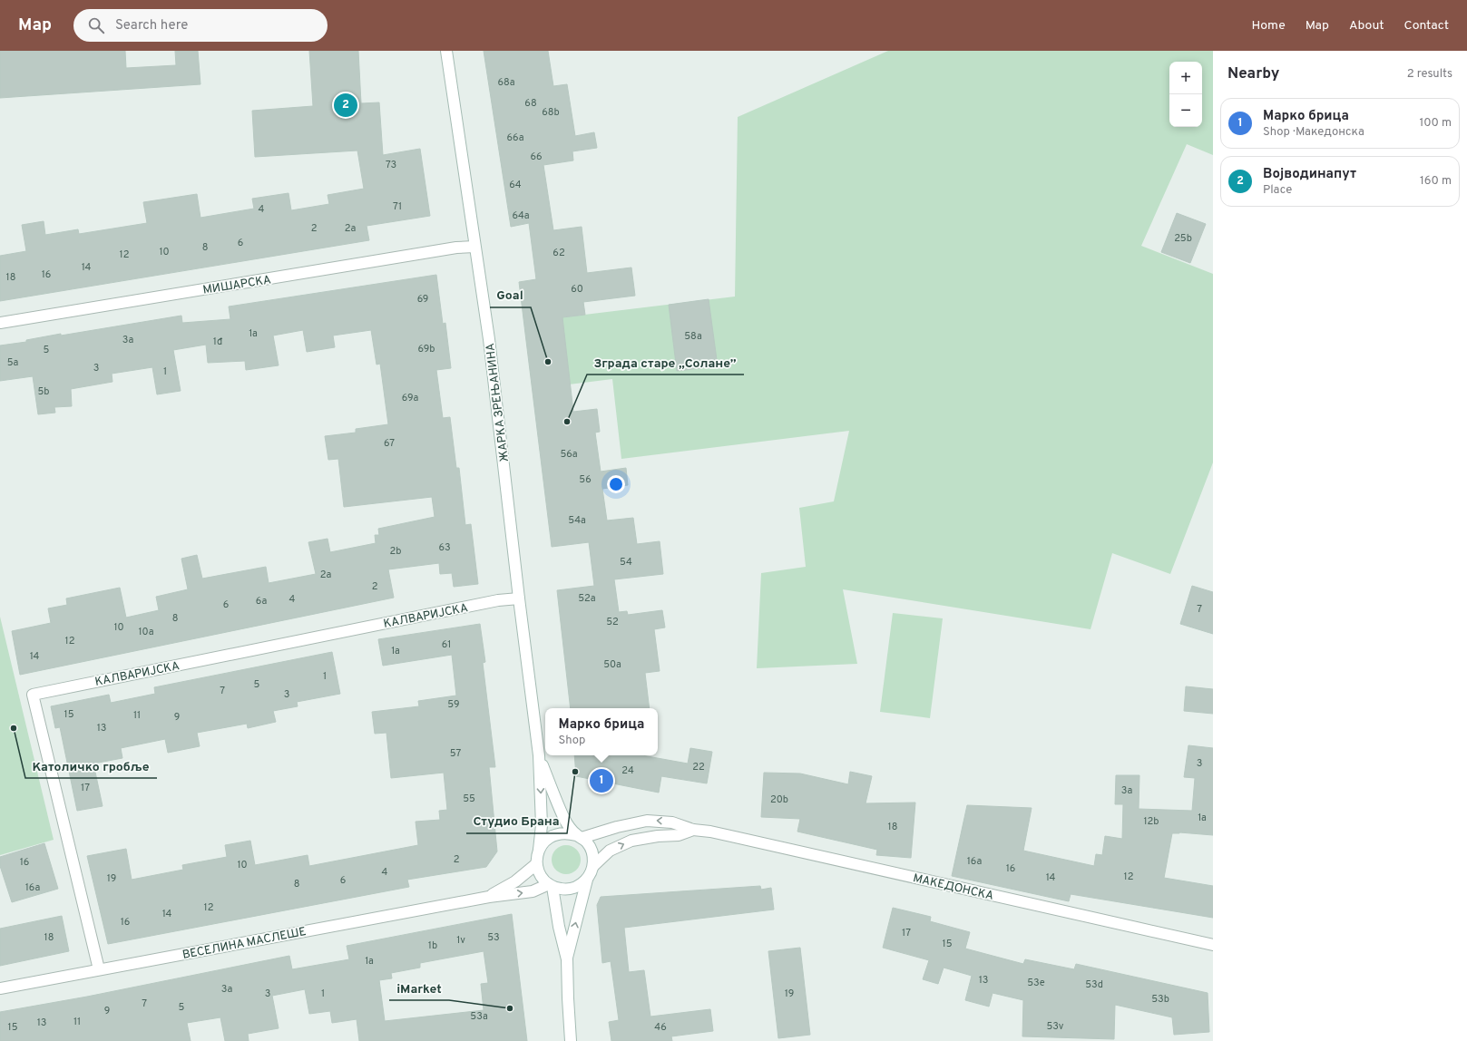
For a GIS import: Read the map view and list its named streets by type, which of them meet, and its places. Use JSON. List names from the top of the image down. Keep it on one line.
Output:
{"streets":{"street":["МИШАРСКА","ЖАРКА ЗРЕЊАНИНА","КАЛВАРИЈСКА","МАКЕДОНСКА","ВЕСЕЛИНА МАСЛЕШЕ"]},"crossings":[["МИШАРСКА","ЖАРКА ЗРЕЊАНИНА"],["ЖАРКА ЗРЕЊАНИНА","КАЛВАРИЈСКА"],["ЖАРКА ЗРЕЊАНИНА","МАКЕДОНСКА"],["ЖАРКА ЗРЕЊАНИНА","ВЕСЕЛИНА МАСЛЕШЕ"],["КАЛВАРИЈСКА","ВЕСЕЛИНА МАСЛЕШЕ"],["МАКЕДОНСКА","ВЕСЕЛИНА МАСЛЕШЕ"]],"places":["Goal","Зграда старе „Солане”","Католичко гробље","Студио Брана","iMarket"],"house_numbers":["68a","68","68b","66a","66","73","64","71","4","64a","2","2a","25b","6","8","10","62","12","14","16","18","60","69","1a","58a","3a","1đ","69b","5","5a","3","1","5b","69a","67","56a","56","54a","63","2b","54","2a","2","52a","4","6a","6","7","8","52","10","10a","12","61","1a","14","50a","1","5","7","3","59","15","11","9","13","57","3","22","24","17","3a","55","20b","1a","12b","18","2","16a","16","10","16","4","12","14","19","6","8","16a","12","14","16","17","18","53","1v","15","1b","1a","13","53e","53d","3a","3","1","19","53b","7","5","9","53a","11","13","53v","15","46"],"page":{"header":"Map","search":"Search here","nav":["Home","Map","About","Contact"],"heading":["Nearby","2 results"],"map_buttons":["+","−"],"pins":["2","1"],"list":[{"mark":"1","name":"Марко брица","note":"Shop · Македонска","value":"100 m"},{"mark":"2","name":"Војводинапут","note":"Place","value":"160 m"}],"popup":["Марко брица","Shop"]}}
